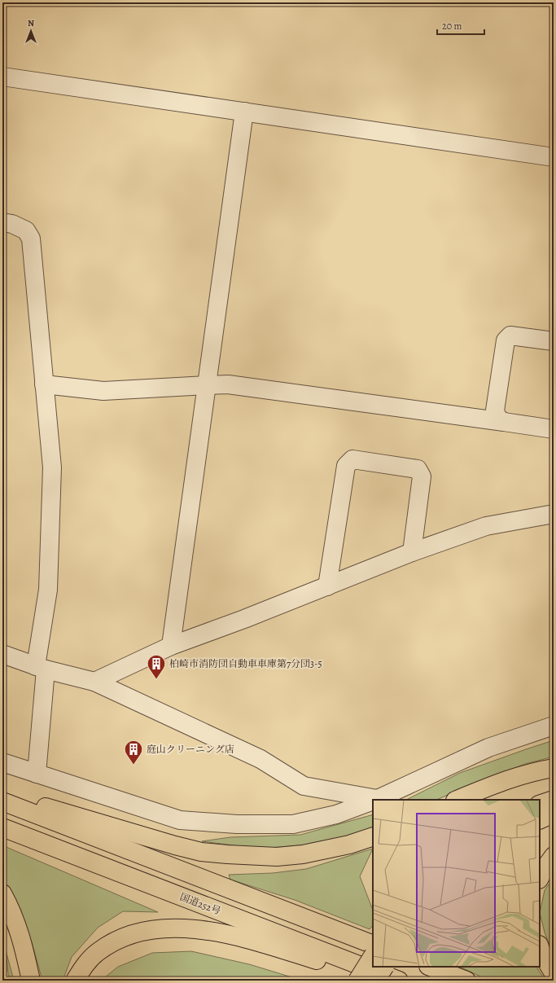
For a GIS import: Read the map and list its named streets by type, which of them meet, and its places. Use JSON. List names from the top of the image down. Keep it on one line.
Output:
{"streets":{"highway":["国道252号"]},"places":{"building":["柏崎市消防団自動車車庫第7分団3-5","庭山クリーニング店"]},"scale_bar":"20 m","north":"top"}
